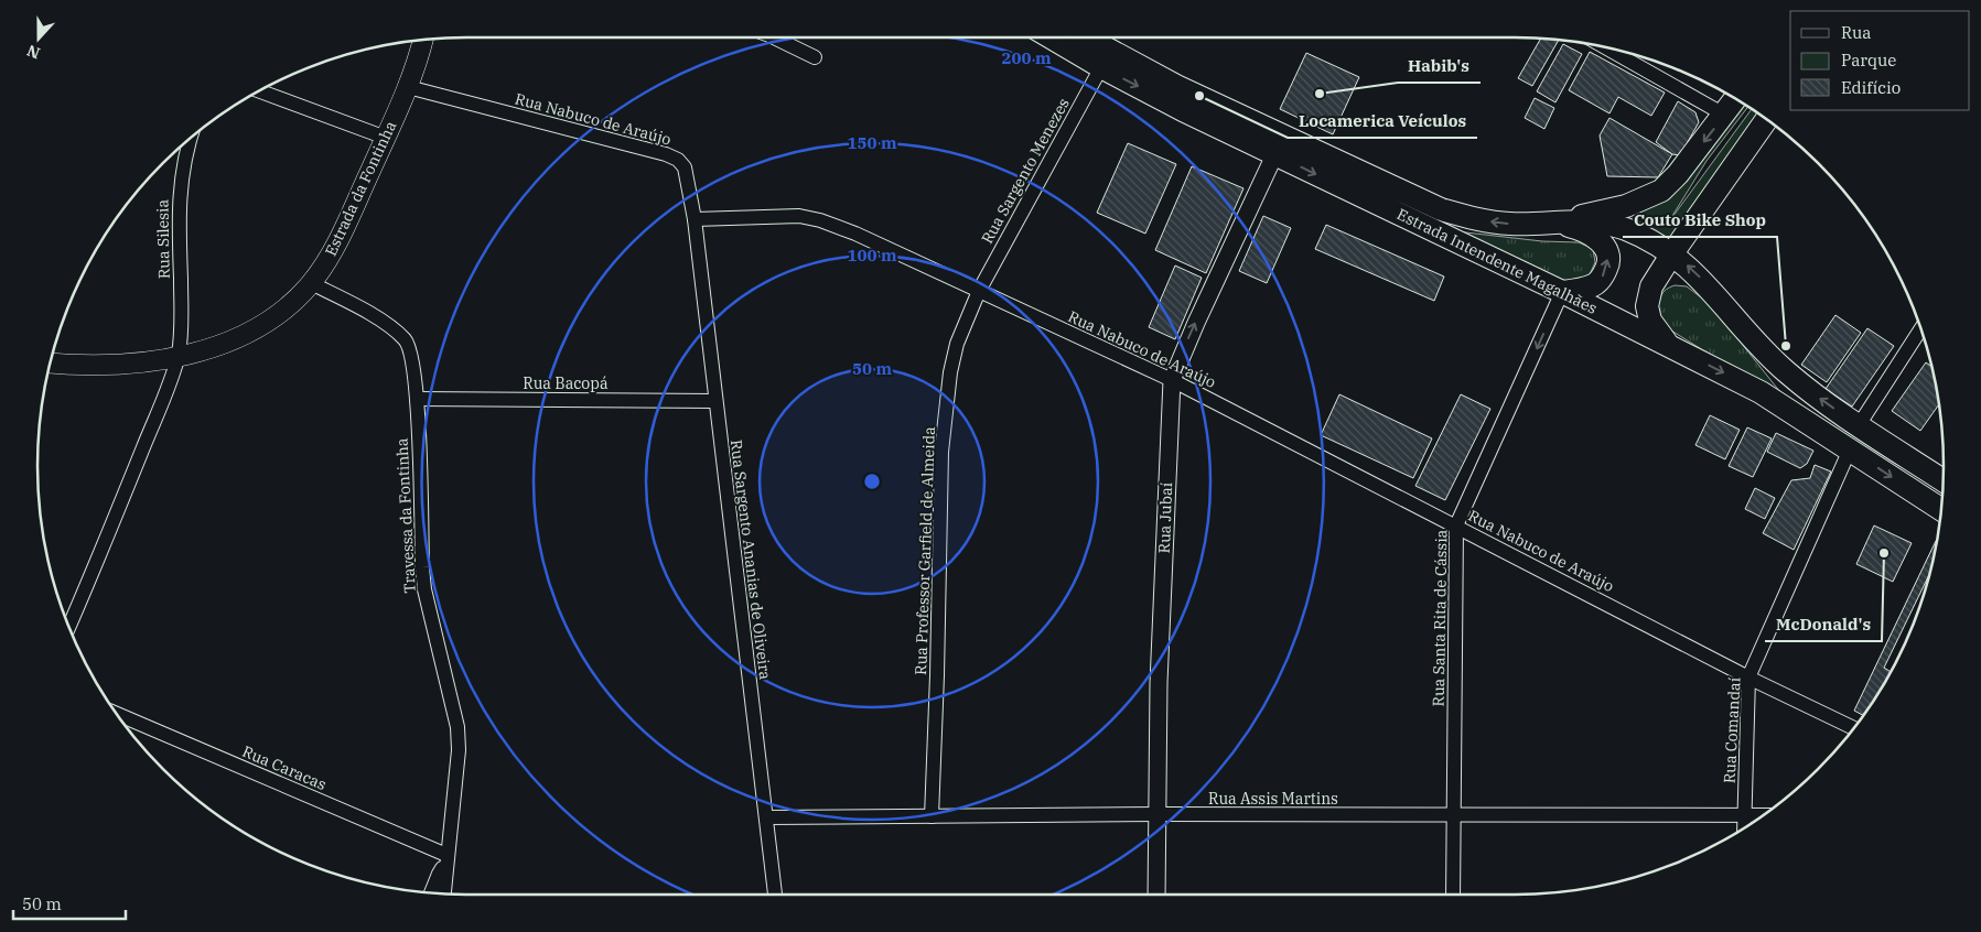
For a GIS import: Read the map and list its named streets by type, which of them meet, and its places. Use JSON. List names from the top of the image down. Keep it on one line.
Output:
{"streets":{"main road":["Estrada da Fontinha","Estrada Intendente Magalhães"],"street":["Rua Nabuco de Araújo","Rua Sargento Menezes","Rua Silesia","Rua Bacopá","Travessa da Fontinha","Rua Jubaí","Rua Professor Garfield de Almeida","Rua Sargento Ananias de Oliveira","Rua Santa Rita de Cássia","Rua Comandaí","Rua Caracas","Rua Assis Martins"]},"crossings":[["Rua Nabuco de Araújo","Rua Sargento Menezes"],["Rua Nabuco de Araújo","Estrada da Fontinha"],["Rua Nabuco de Araújo","Rua Jubaí"],["Rua Nabuco de Araújo","Rua Professor Garfield de Almeida"],["Rua Nabuco de Araújo","Rua Sargento Ananias de Oliveira"],["Rua Nabuco de Araújo","Rua Santa Rita de Cássia"],["Rua Nabuco de Araújo","Rua Comandaí"],["Rua Sargento Menezes","Estrada Intendente Magalhães"],["Rua Sargento Menezes","Rua Professor Garfield de Almeida"],["Estrada da Fontinha","Rua Silesia"],["Estrada da Fontinha","Travessa da Fontinha"],["Estrada Intendente Magalhães","Rua Jubaí"],["Estrada Intendente Magalhães","Rua Santa Rita de Cássia"],["Estrada Intendente Magalhães","Rua Comandaí"],["Rua Bacopá","Travessa da Fontinha"],["Rua Bacopá","Rua Sargento Ananias de Oliveira"],["Travessa da Fontinha","Rua Caracas"],["Rua Jubaí","Rua Assis Martins"],["Rua Professor Garfield de Almeida","Rua Assis Martins"],["Rua Sargento Ananias de Oliveira","Rua Assis Martins"],["Rua Santa Rita de Cássia","Rua Assis Martins"],["Rua Comandaí","Rua Assis Martins"]],"one_way":["Rua Santa Rita de Cássia"],"places":["Habib's","Locamerica Veículos","Couto Bike Shop","McDonald's"],"legend":["Rua","Parque","Edifício"],"scale_bar":"50 m","north":"bottom","rings":["200 m","150 m","100 m","50 m"]}
